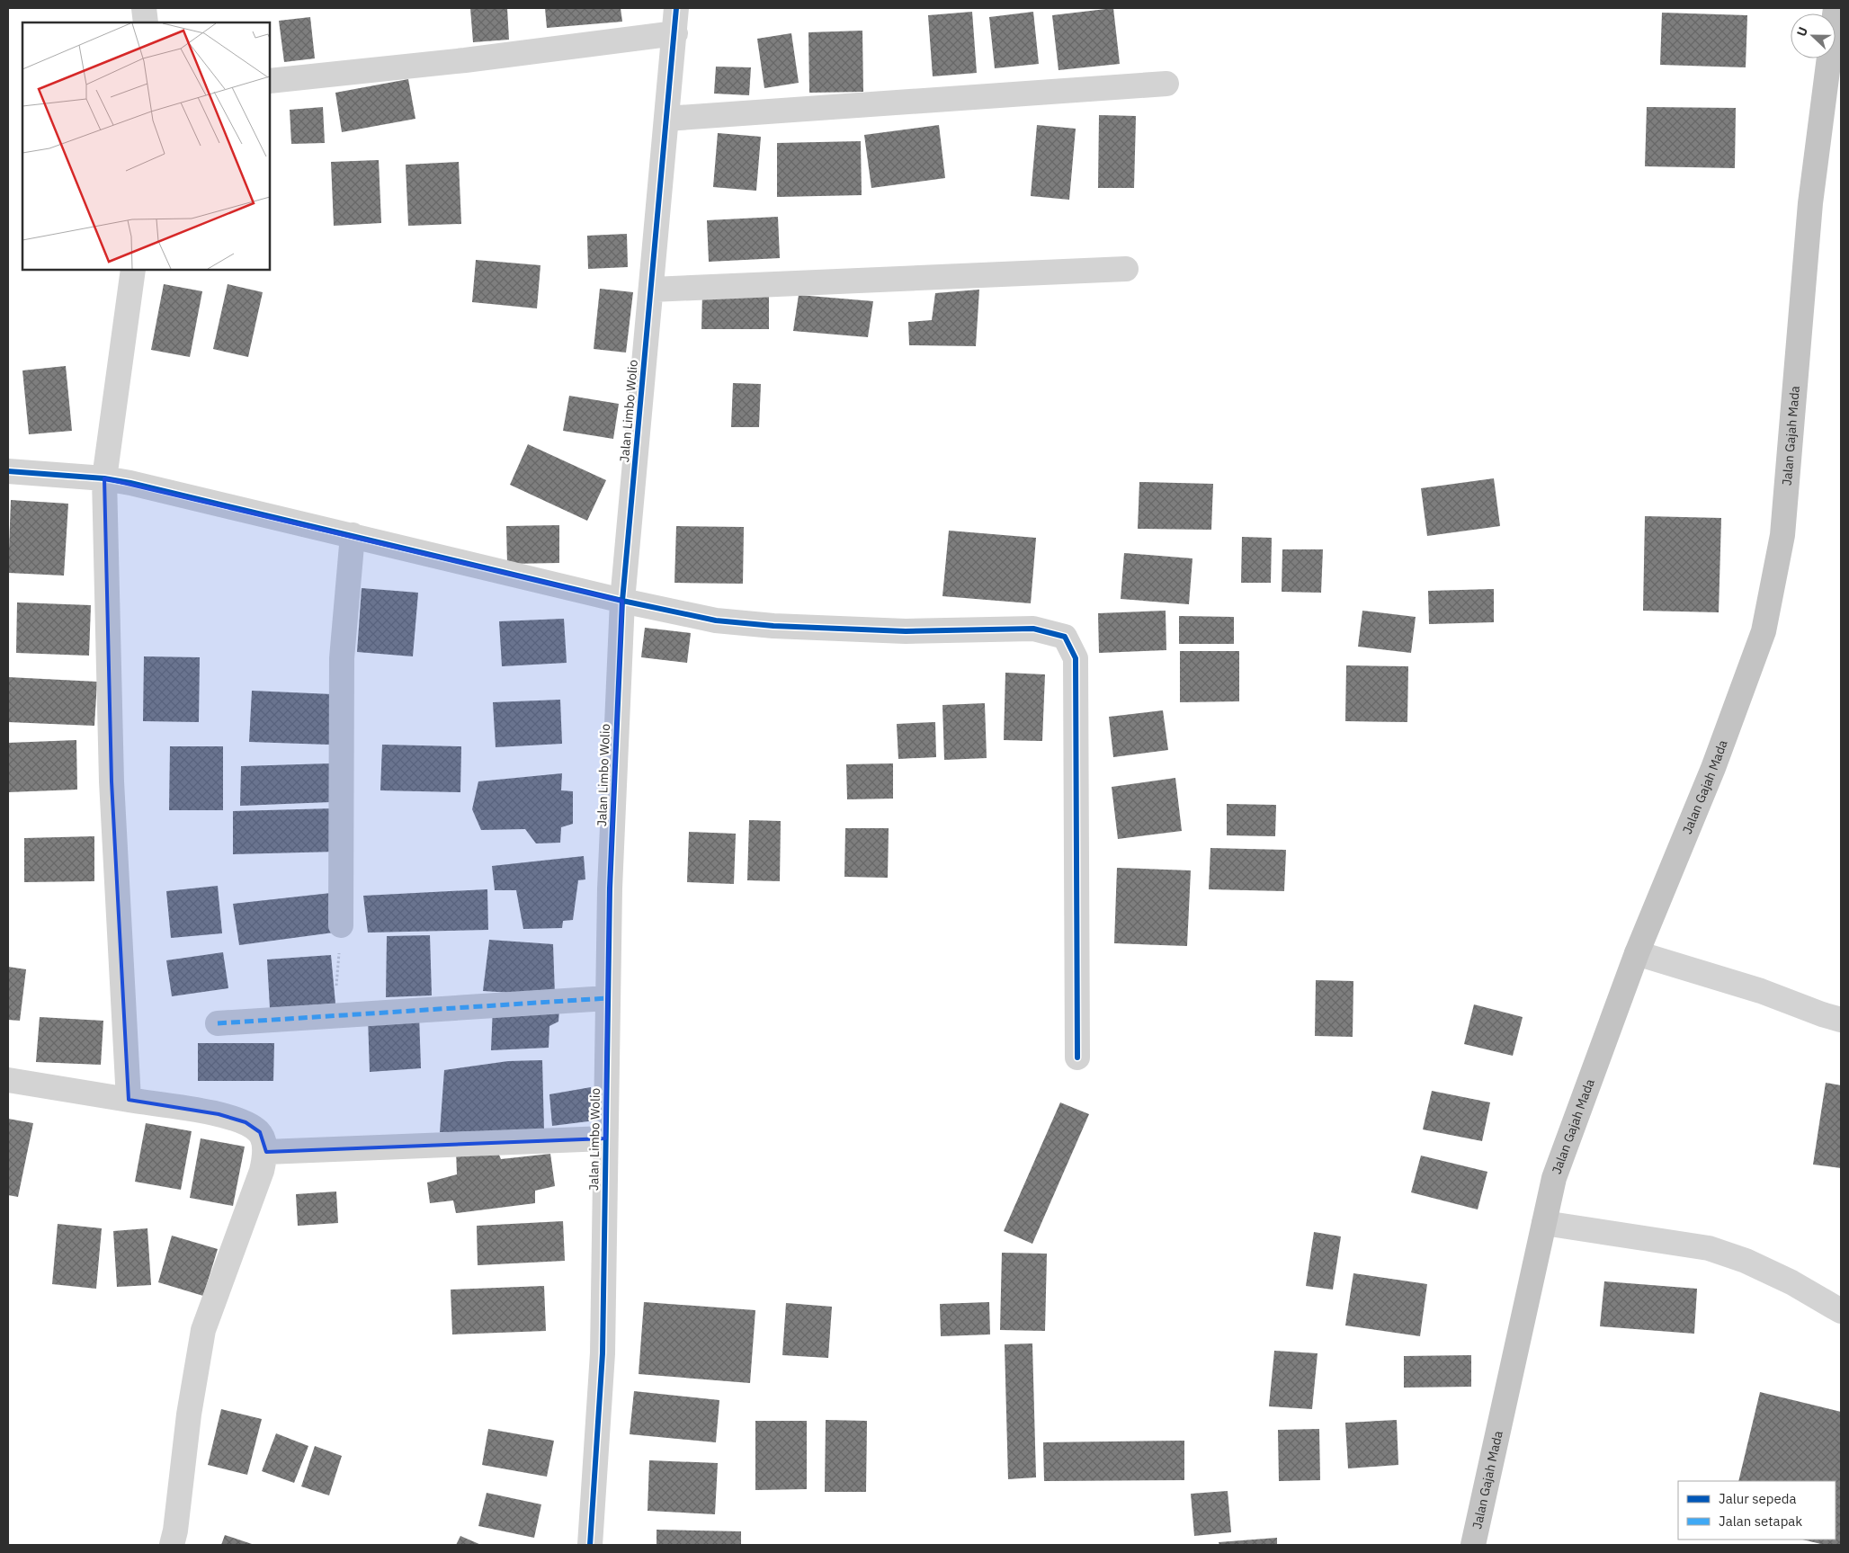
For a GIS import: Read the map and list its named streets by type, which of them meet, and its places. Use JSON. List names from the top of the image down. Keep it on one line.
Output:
{"streets":{"highway":["Jalan Gajah Mada"],"street":["Jalan Limbo Wolio"]},"legend":["Jalur sepeda","Jalan setapak"],"north":"left"}
